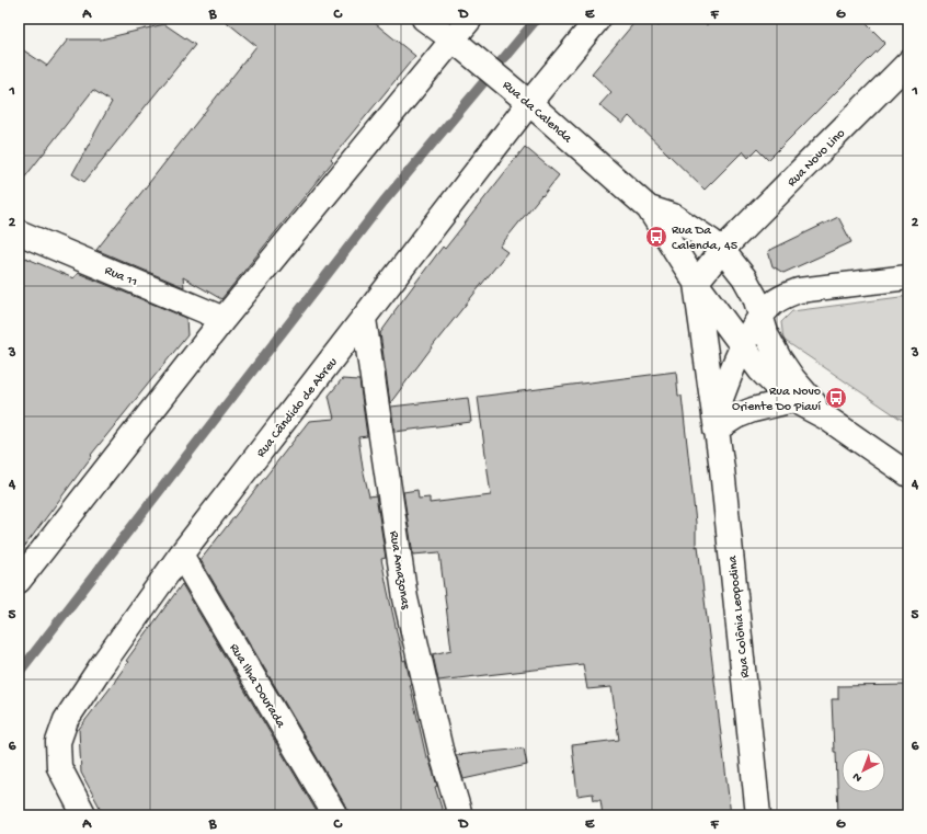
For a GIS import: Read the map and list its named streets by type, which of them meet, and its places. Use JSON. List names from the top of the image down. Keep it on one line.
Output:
{"streets":{"street":["Rua da Calenda","Rua Novo Lino","Rua 11","Rua Cândido de Abreu","Rua Amazonas","Rua Colônia Leopodina","Rua Ilha Dourada"]},"crossings":[["Rua da Calenda","Rua Novo Lino"],["Rua da Calenda","Rua Cândido de Abreu"],["Rua da Calenda","Rua Colônia Leopodina"],["Rua Novo Lino","Rua Colônia Leopodina"],["Rua Cândido de Abreu","Rua Amazonas"],["Rua Cândido de Abreu","Rua Ilha Dourada"]],"places":{"bus stop":["Rua Da Calenda, 45","Rua Novo Oriente Do Piauí"]},"north":"bottom left","grid":{"columns":["A","B","C","D","E","F","G"],"rows":["1","2","3","4","5","6"]}}
